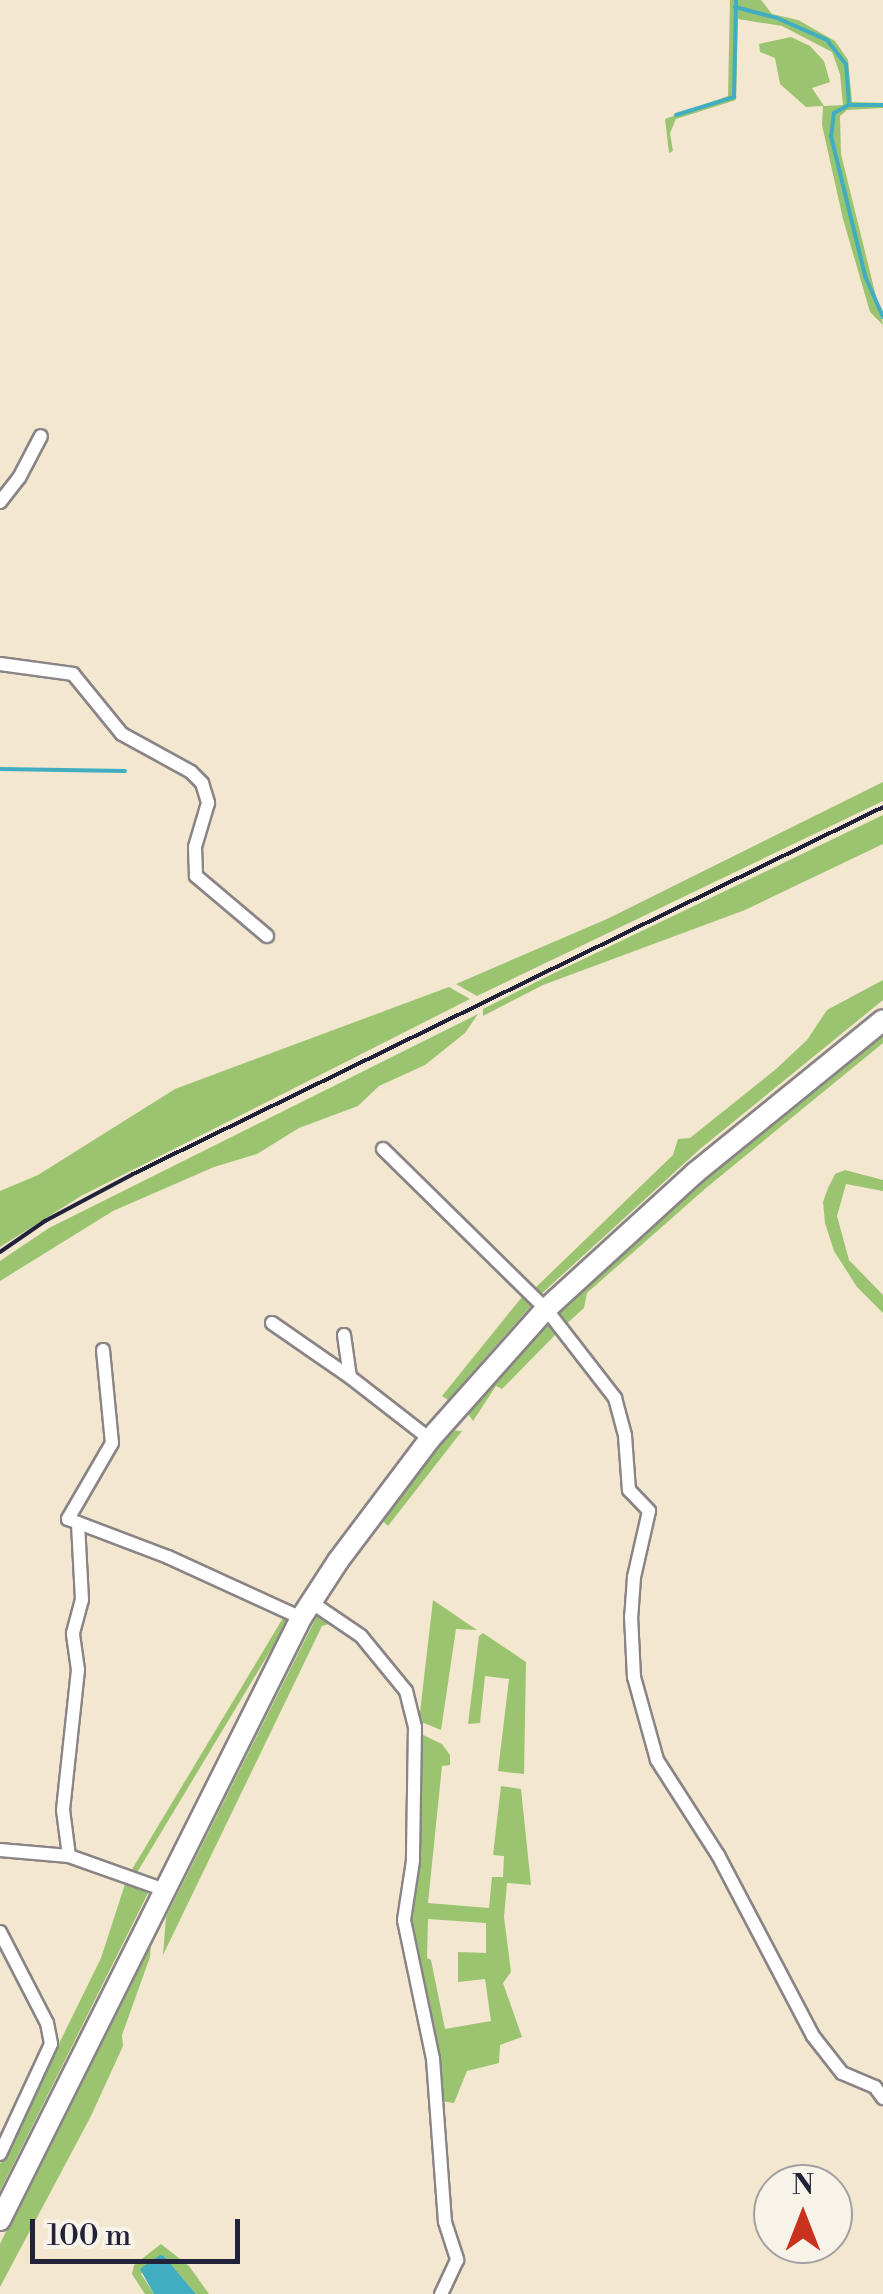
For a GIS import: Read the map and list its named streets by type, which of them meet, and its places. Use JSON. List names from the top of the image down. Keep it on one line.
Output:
{"scale_bar":"100 m","north":"top"}
